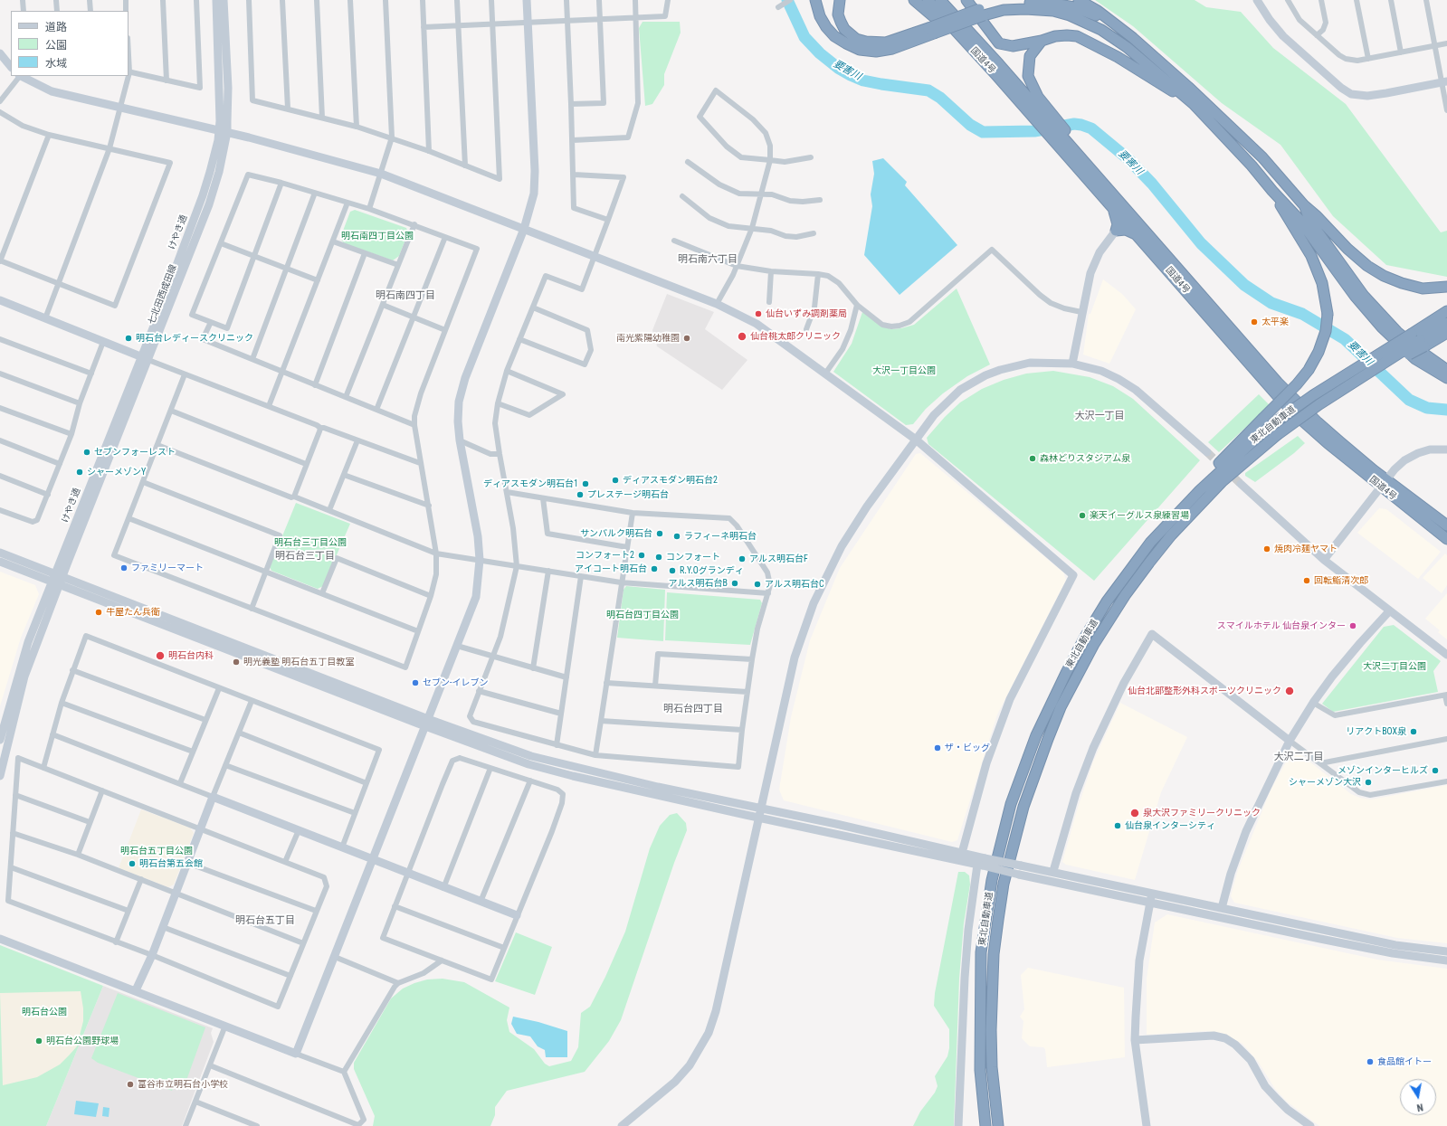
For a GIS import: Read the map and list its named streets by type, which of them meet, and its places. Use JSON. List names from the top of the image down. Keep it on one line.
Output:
{"streets":{"highway":["国道4号","東北自動車道"],"street":["けやき通"]},"districts":["明石南六丁目","明石南四丁目","大沢一丁目","明石台三丁目","明石台四丁目","大沢二丁目","明石台五丁目"],"water":["要害川"],"parks":["明石南四丁目公園","大沢一丁目公園","明石台三丁目公園","明石台四丁目公園","大沢二丁目公園","明石台五丁目公園","明石台公園"],"places":["仙台いずみ調剤薬局","太平楽","仙台桃太郎クリニック","明石台レディースクリニック","南光紫陽幼稚園","セブンフォーレスト","森林どりスタジアム泉","シャーメゾンY","ディアスモダン明石台2","ディアスモダン明石台1","プレステージ明石台","楽天イーグルス泉練習場","サンパルク明石台","ラフィーネ明石台","焼肉冷麺ヤマト","コンフォート2","コンフォート","アルス明石台F","ファミリーマート","アイコート明石台","R.Y.Oグランディ","回転鮨清次郎","アルス明石台B","アルス明石台C","牛屋たん兵衛","スマイルホテル 仙台泉インター","明石台内科","明光義塾 明石台五丁目教室","セブン-イレブン","仙台北部整形外科スポーツクリニック","リアクトBOX泉","ザ・ビッグ","メゾンインターヒルズ","シャーメゾン大沢","泉大沢ファミリークリニック","仙台泉インターシティ","明石台第五会館","明石台公園野球場","食品館イトー","富谷市立明石台小学校"],"legend":["道路","公園","水域"],"north":"bottom"}
